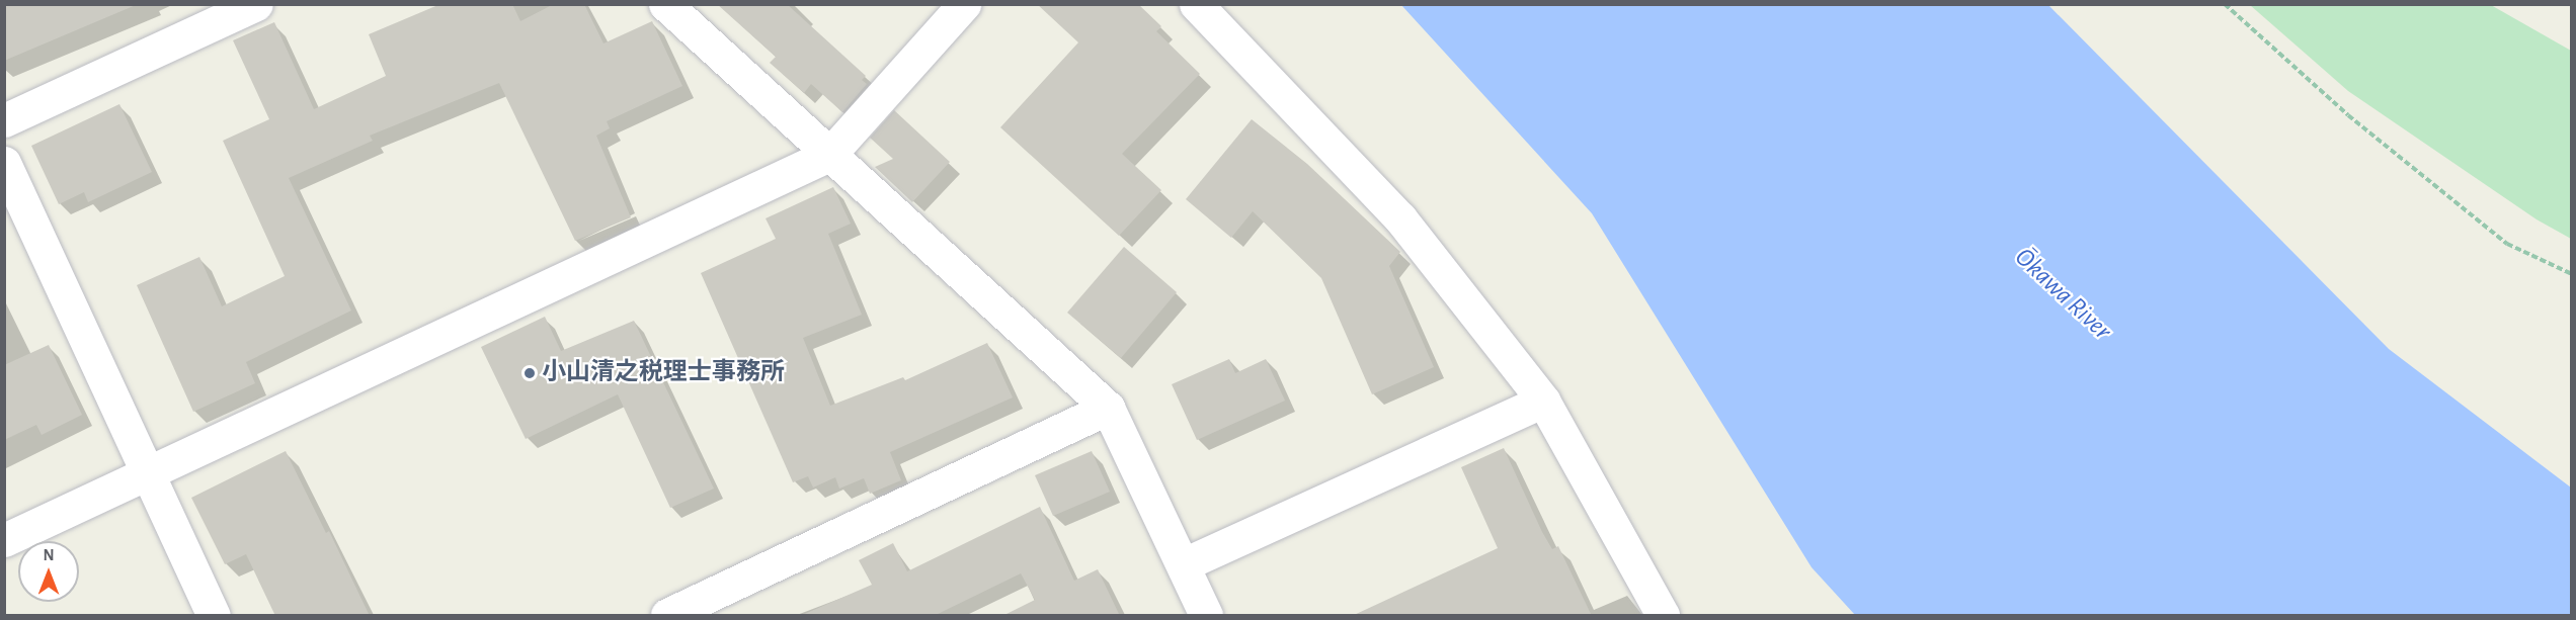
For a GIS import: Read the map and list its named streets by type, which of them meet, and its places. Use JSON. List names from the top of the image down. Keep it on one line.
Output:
{"water":["Ōkawa River"],"places":["小山清之税理士事務所"],"north":"top"}
